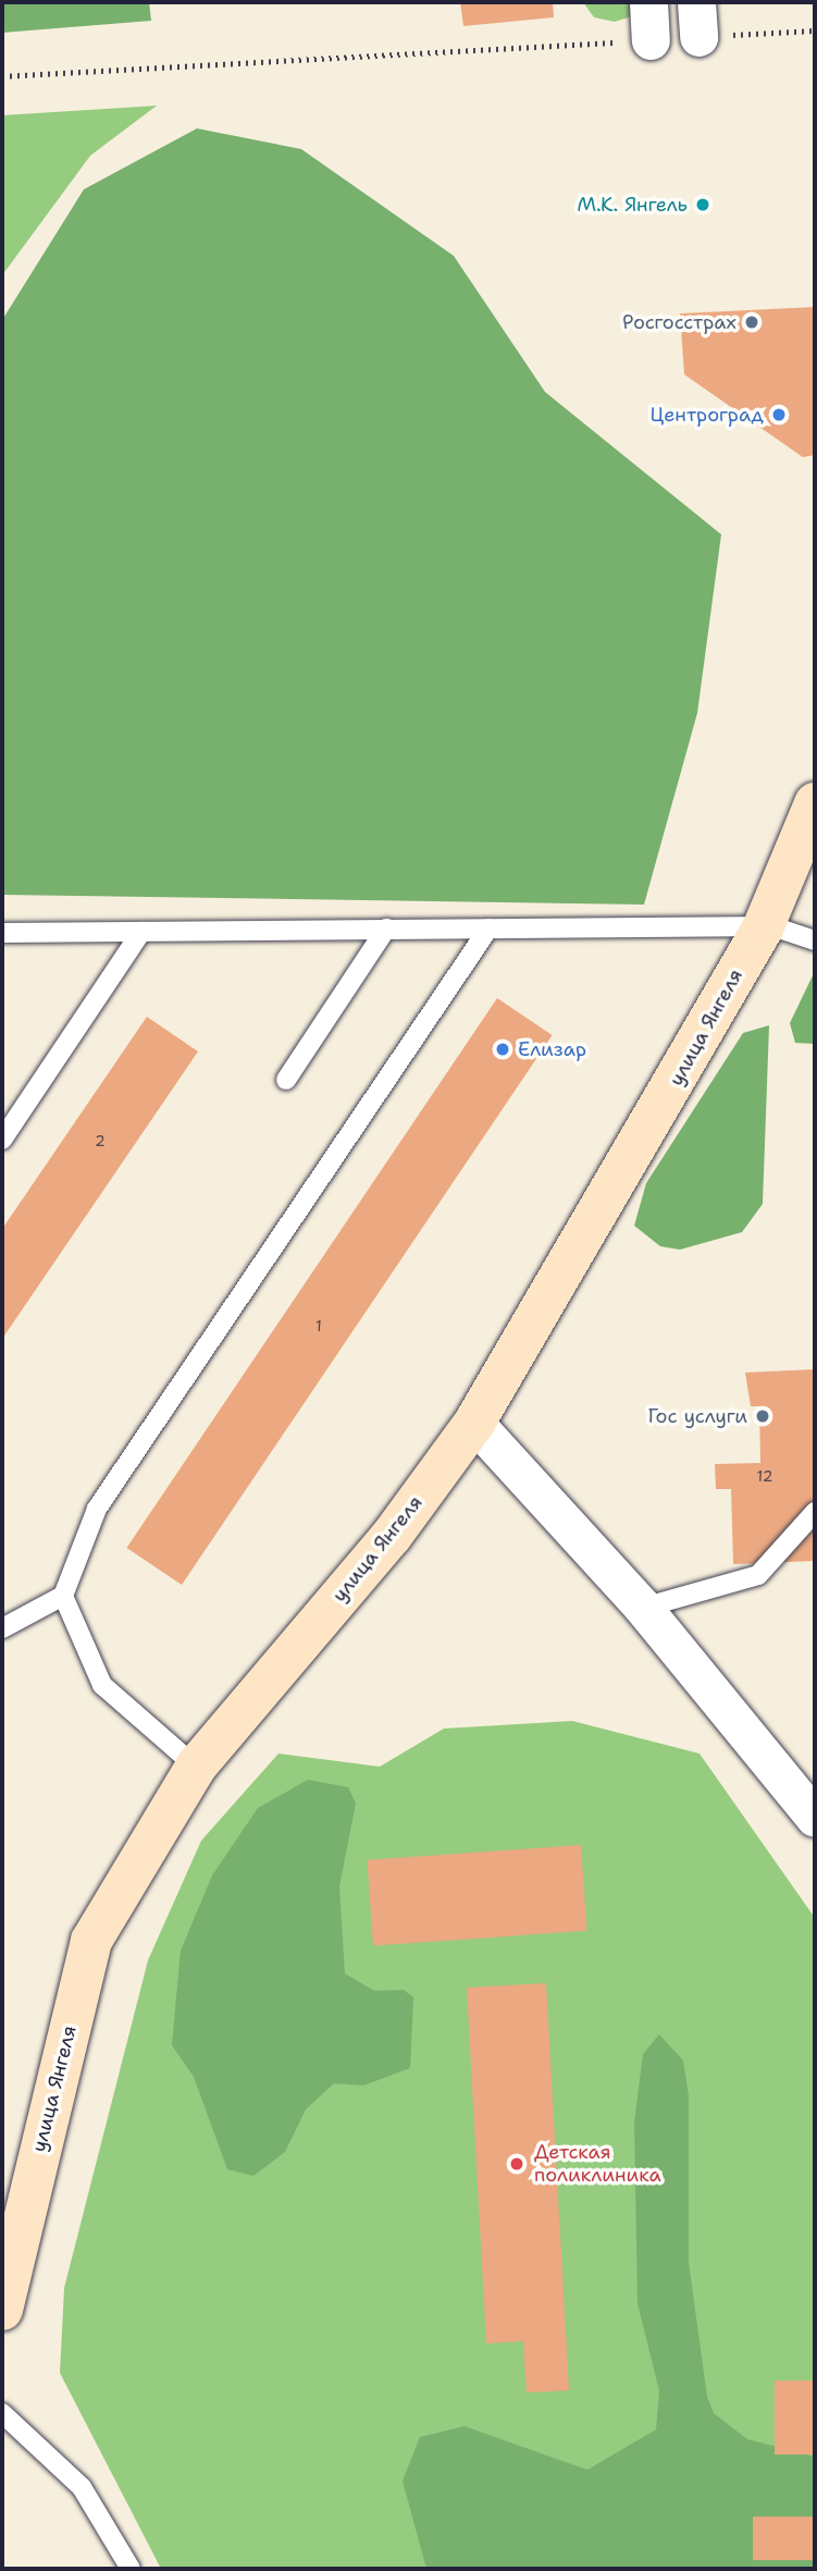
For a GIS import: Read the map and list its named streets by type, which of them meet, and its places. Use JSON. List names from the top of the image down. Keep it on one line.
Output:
{"streets":{"street":["улица Янгеля"]},"places":["М.К. Янгель","Росгосстрах","Центроград","Елизар","Гос услуги","Детская поликлиника"],"house_numbers":["2","1","12"]}
